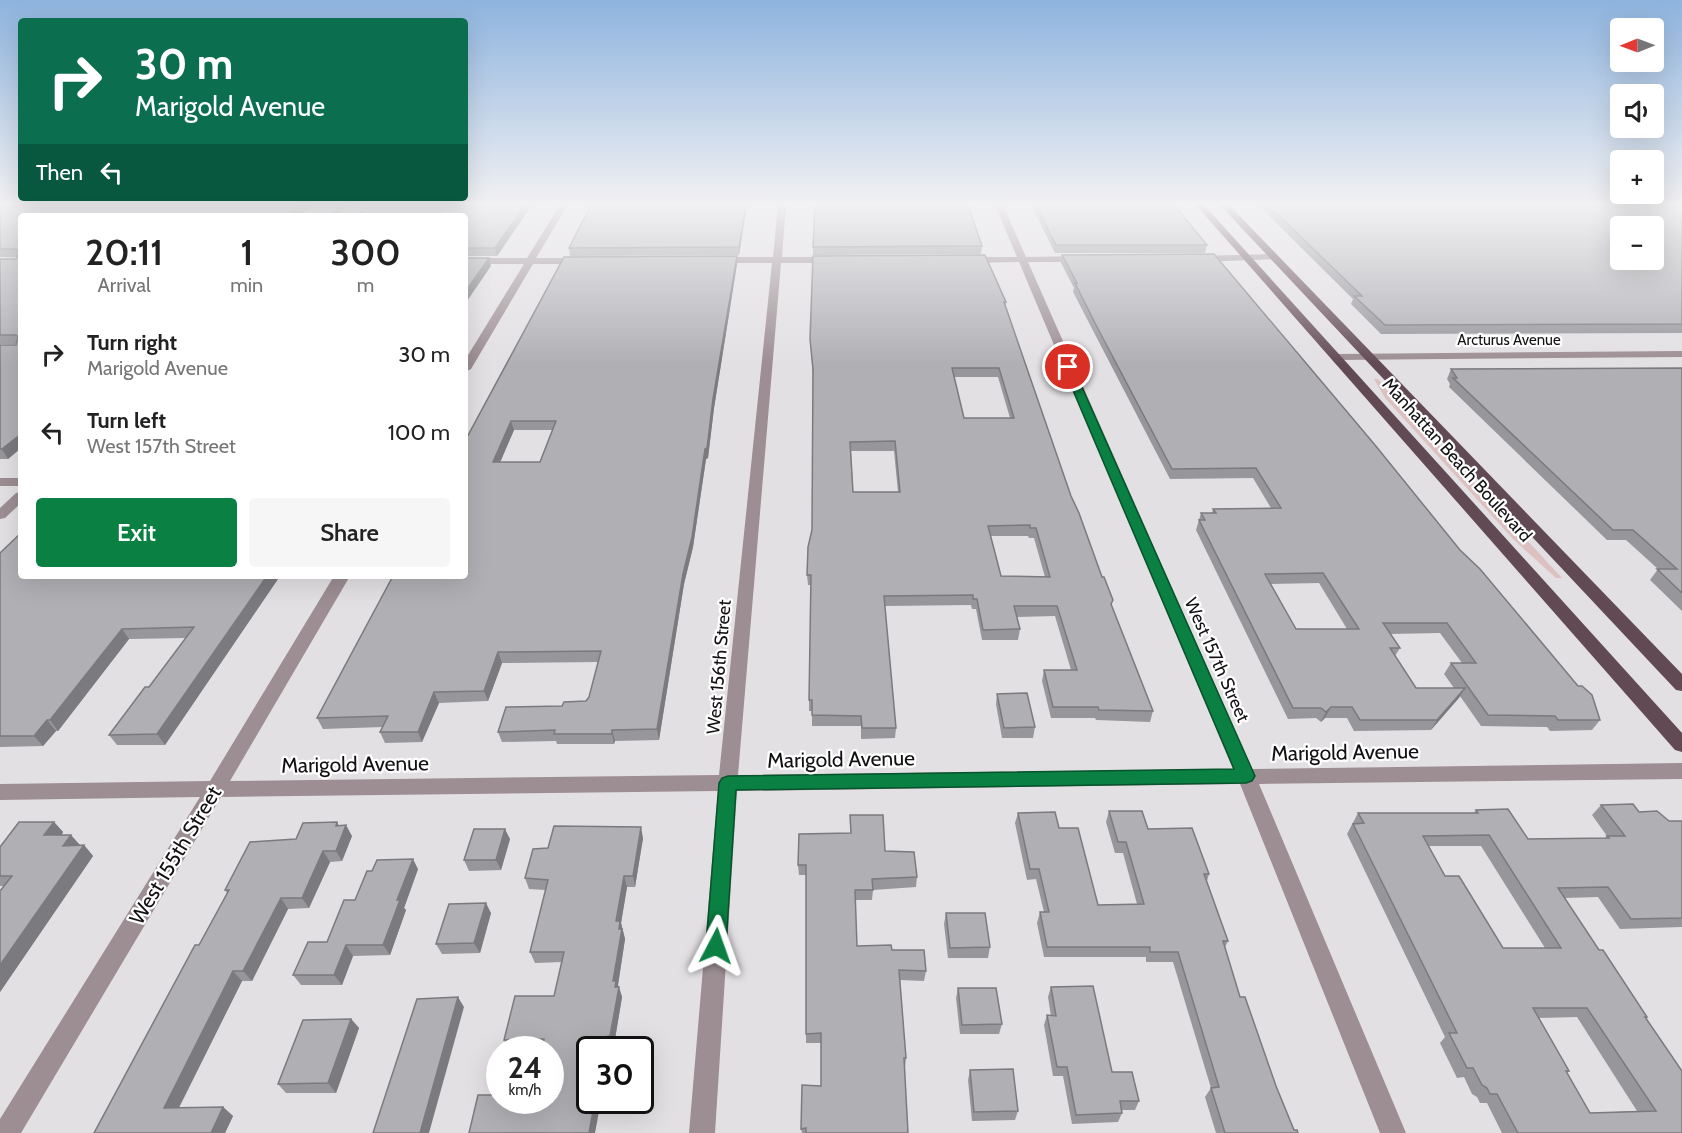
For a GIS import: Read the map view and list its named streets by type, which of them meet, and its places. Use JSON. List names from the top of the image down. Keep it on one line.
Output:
{"streets":{"main road":["Manhattan Beach Boulevard"],"street":["Arcturus Avenue","West 157th Street","West 156th Street","Marigold Avenue","West 155th Street"]},"crossings":[["Arcturus Avenue","Manhattan Beach Boulevard"],["West 157th Street","Marigold Avenue"],["West 156th Street","Marigold Avenue"],["Marigold Avenue","West 155th Street"]],"north":"left","page":{"map_buttons":["+","−"],"turn":["30 m","Marigold Avenue"],"then":"Then","eta":["20:11","Arrival","1","min","300","m"],"list":[{"name":"Turn right","note":"Marigold Avenue","value":"30 m"},{"name":"Turn left","note":"West 157th Street","value":"100 m"}],"buttons":["Exit","Share"],"speed":"24 km/h","limit":"30"}}
